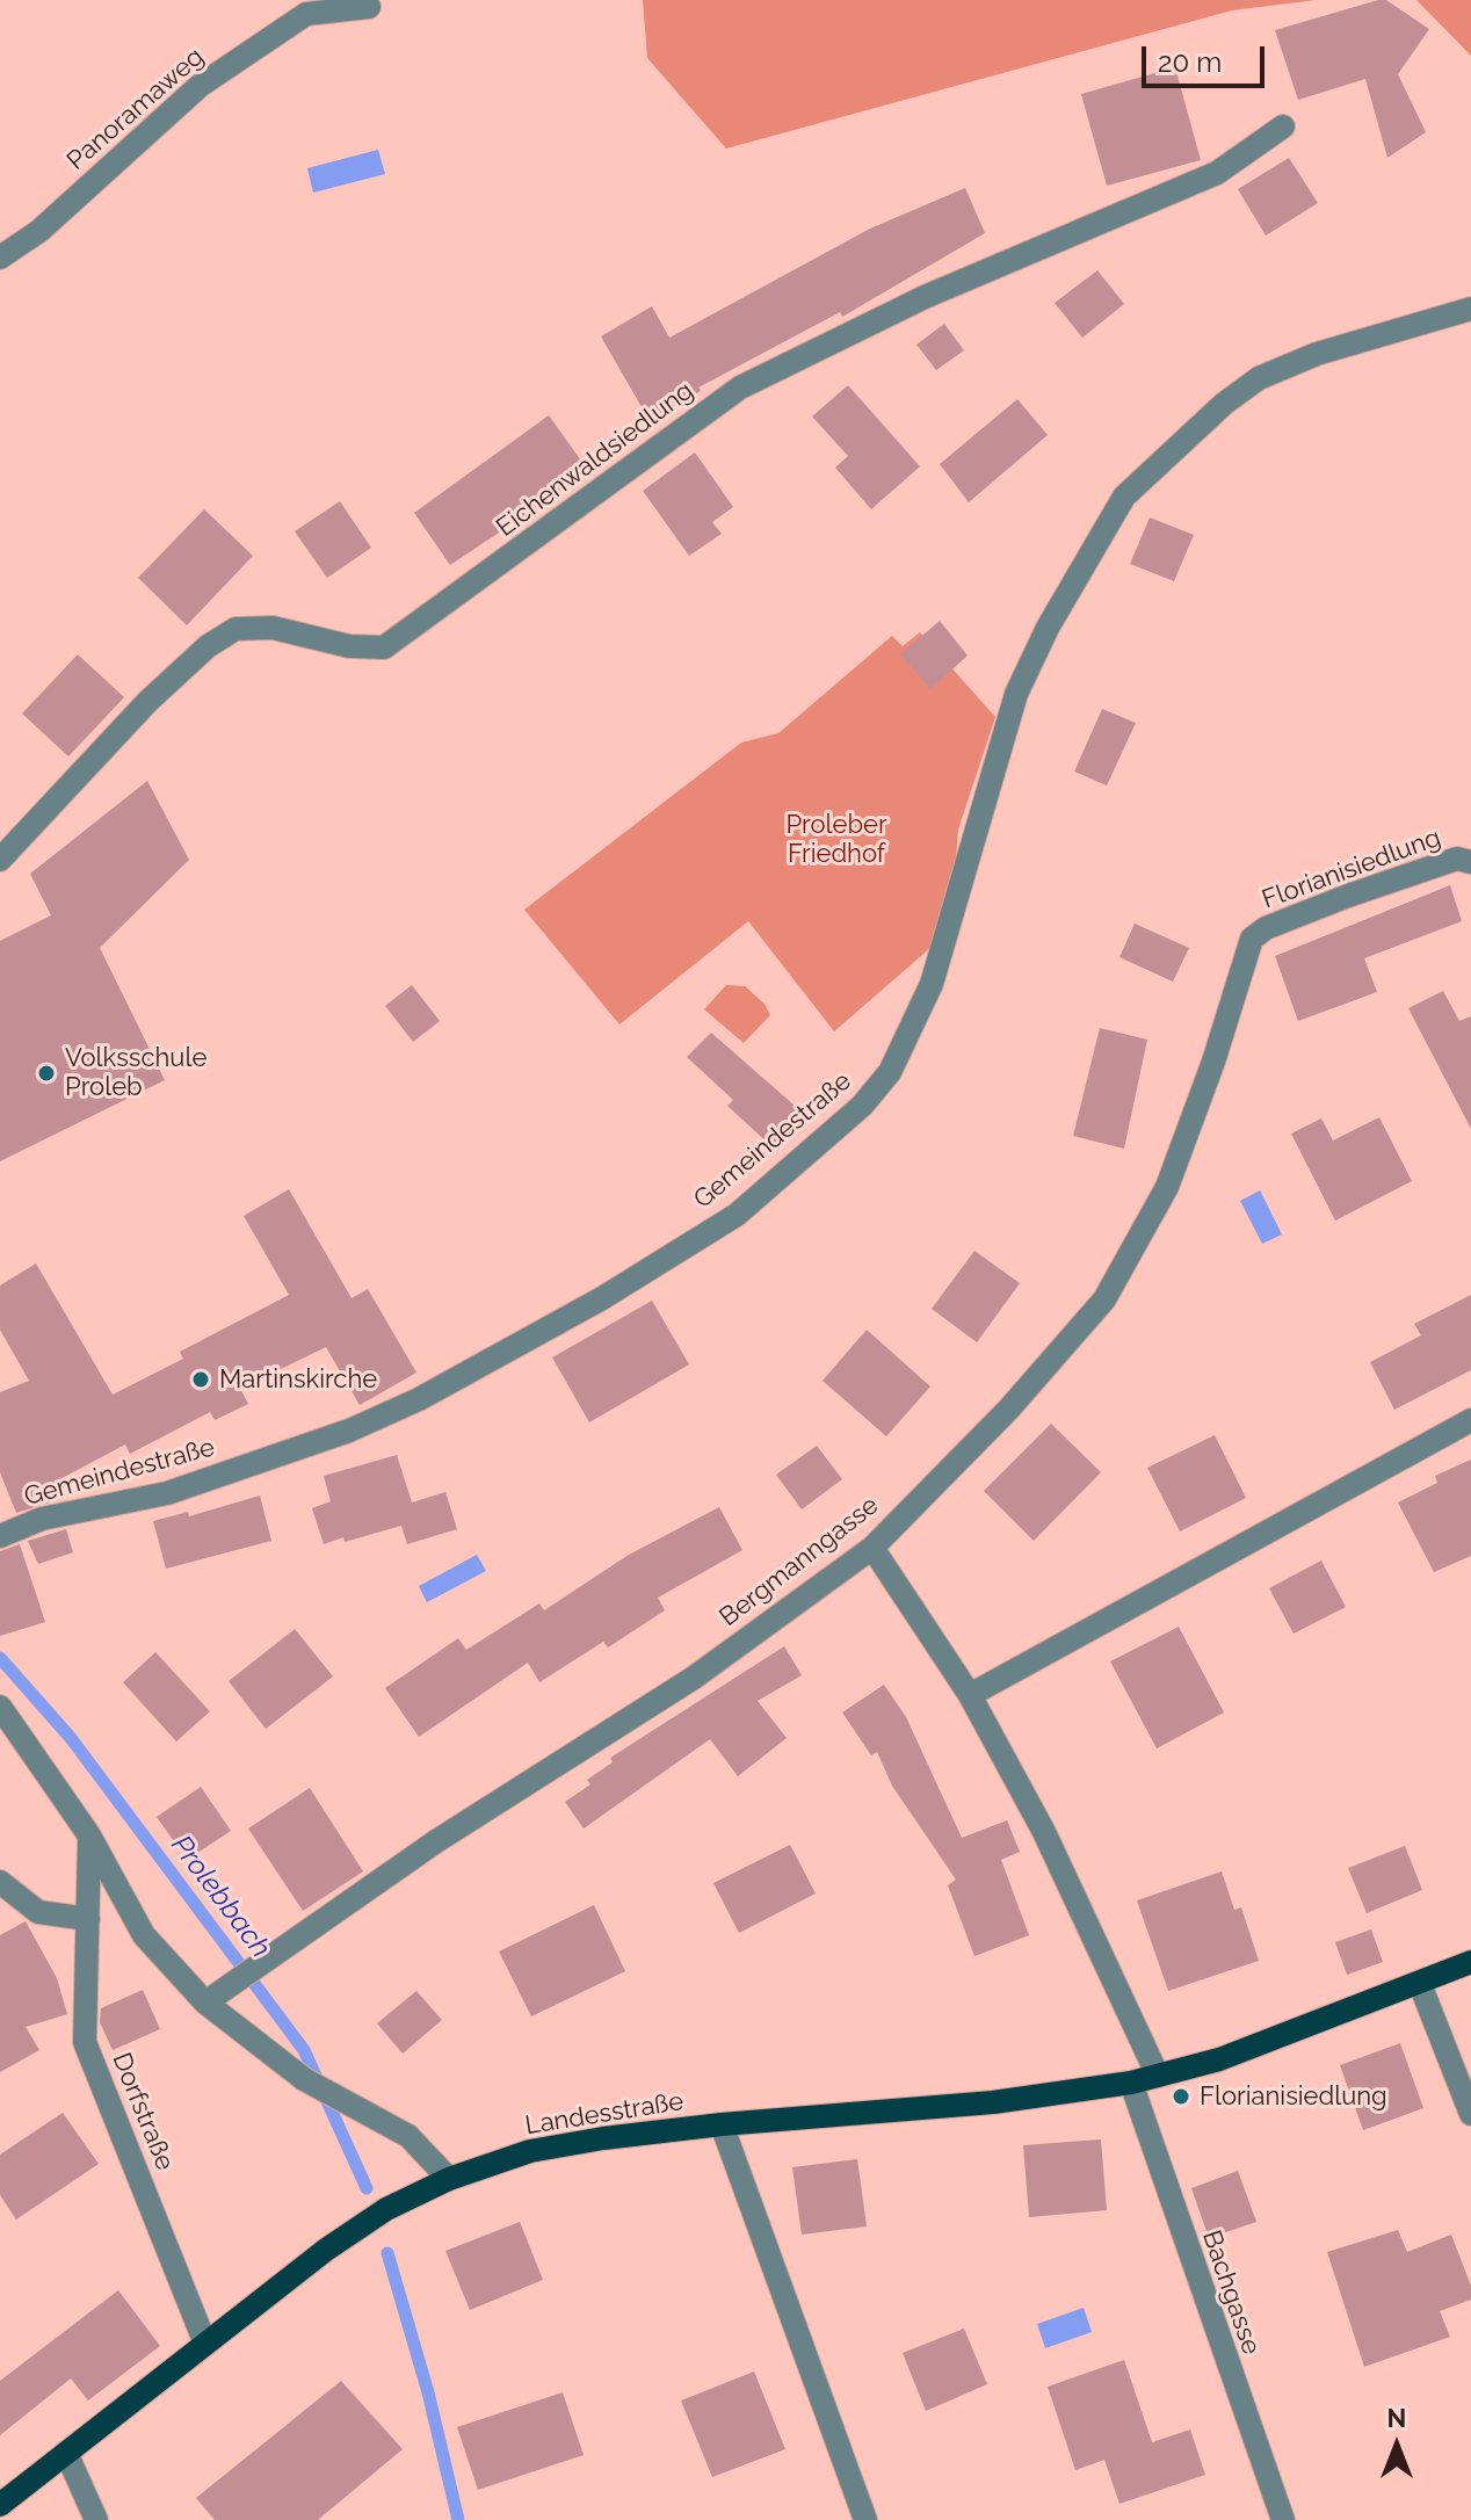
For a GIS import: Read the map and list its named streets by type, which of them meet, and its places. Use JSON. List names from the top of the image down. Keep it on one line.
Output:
{"streets":{"main road":["Landesstraße"],"street":["Panoramaweg","Eichenwaldsiedlung","Florianisiedlung","Gemeindestraße","Bergmanngasse","Dorfstraße","Bachgasse"]},"crossings":[["Florianisiedlung","Bergmanngasse"],["Dorfstraße","Landesstraße"],["Landesstraße","Bachgasse"]],"water":["Prolebbach"],"parks":["Proleber Friedhof"],"places":["Volksschule Proleb","Martinskirche","Florianisiedlung"],"scale_bar":"20 m","north":"top"}
